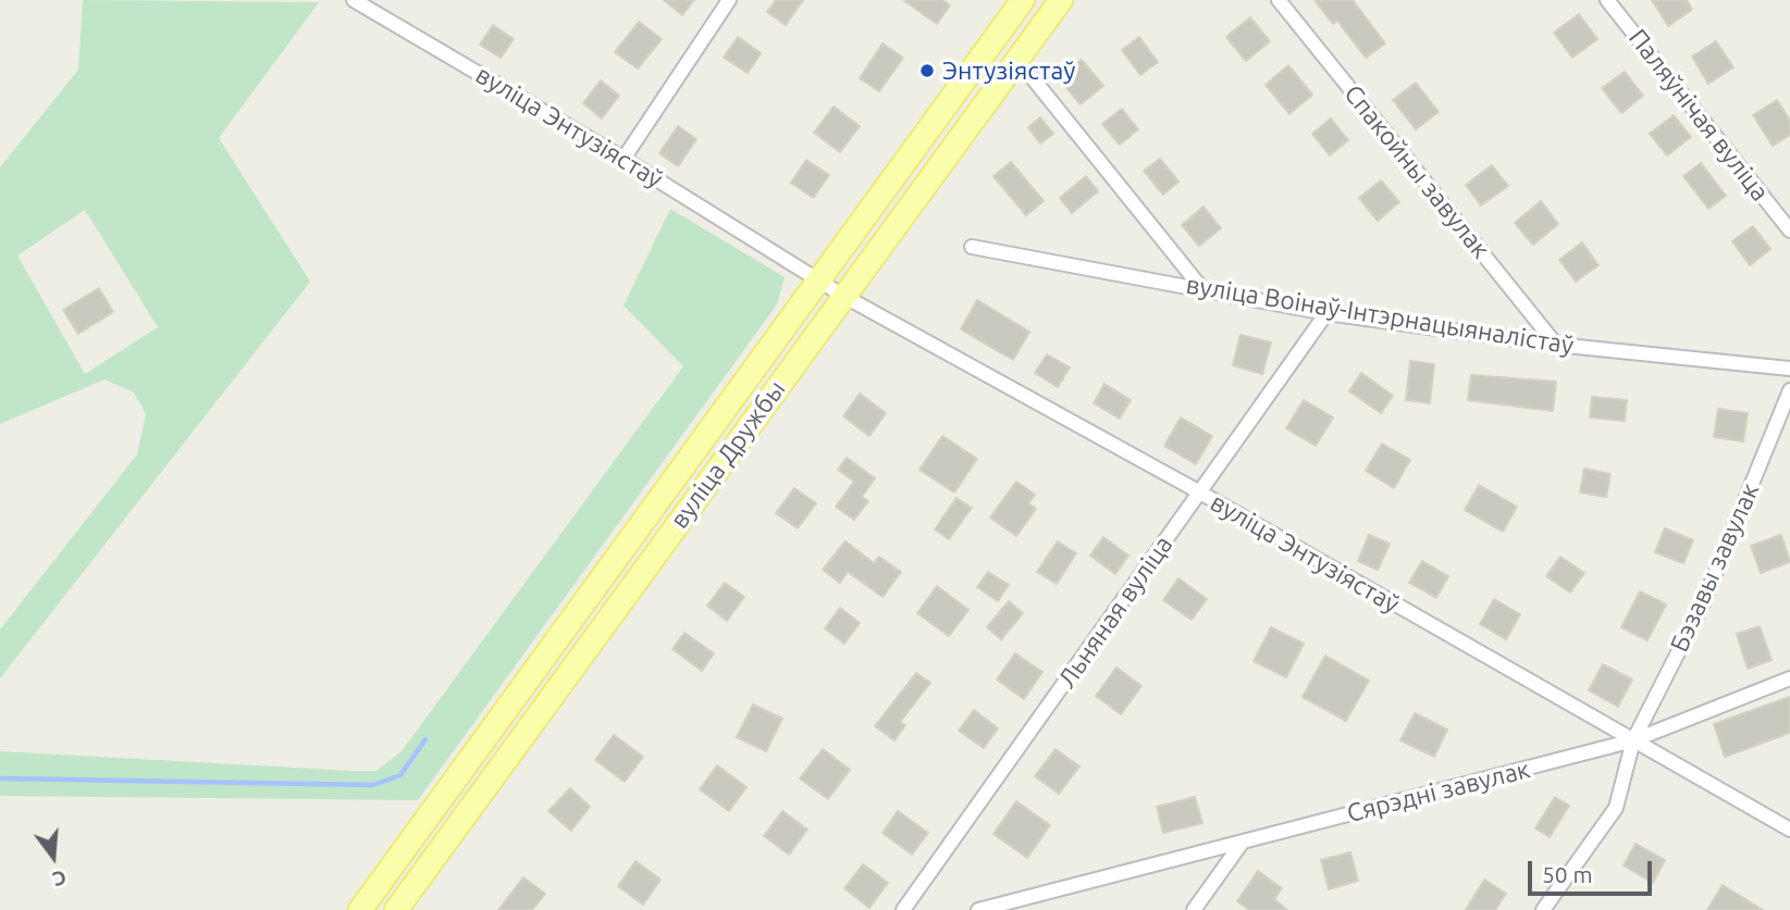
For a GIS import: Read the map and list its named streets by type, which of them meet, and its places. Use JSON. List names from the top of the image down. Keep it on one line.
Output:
{"streets":{"main road":["вуліца Дружбы"],"street":["Паляўнічая вуліца","вуліца Энтузіястаў","Спакойны завулак","вуліца Воінаў-Інтэрнацыяналістаў","Бэзавы завулак","Льняная вуліца","Сярэдні завулак"]},"crossings":[["вуліца Энтузіястаў","вуліца Дружбы"],["вуліца Энтузіястаў","Бэзавы завулак"],["вуліца Энтузіястаў","Льняная вуліца"],["вуліца Энтузіястаў","Сярэдні завулак"],["Спакойны завулак","вуліца Воінаў-Інтэрнацыяналістаў"],["вуліца Воінаў-Інтэрнацыяналістаў","Льняная вуліца"],["Бэзавы завулак","Сярэдні завулак"]],"places":["Энтузіястаў"],"scale_bar":"50 m","north":"bottom"}
